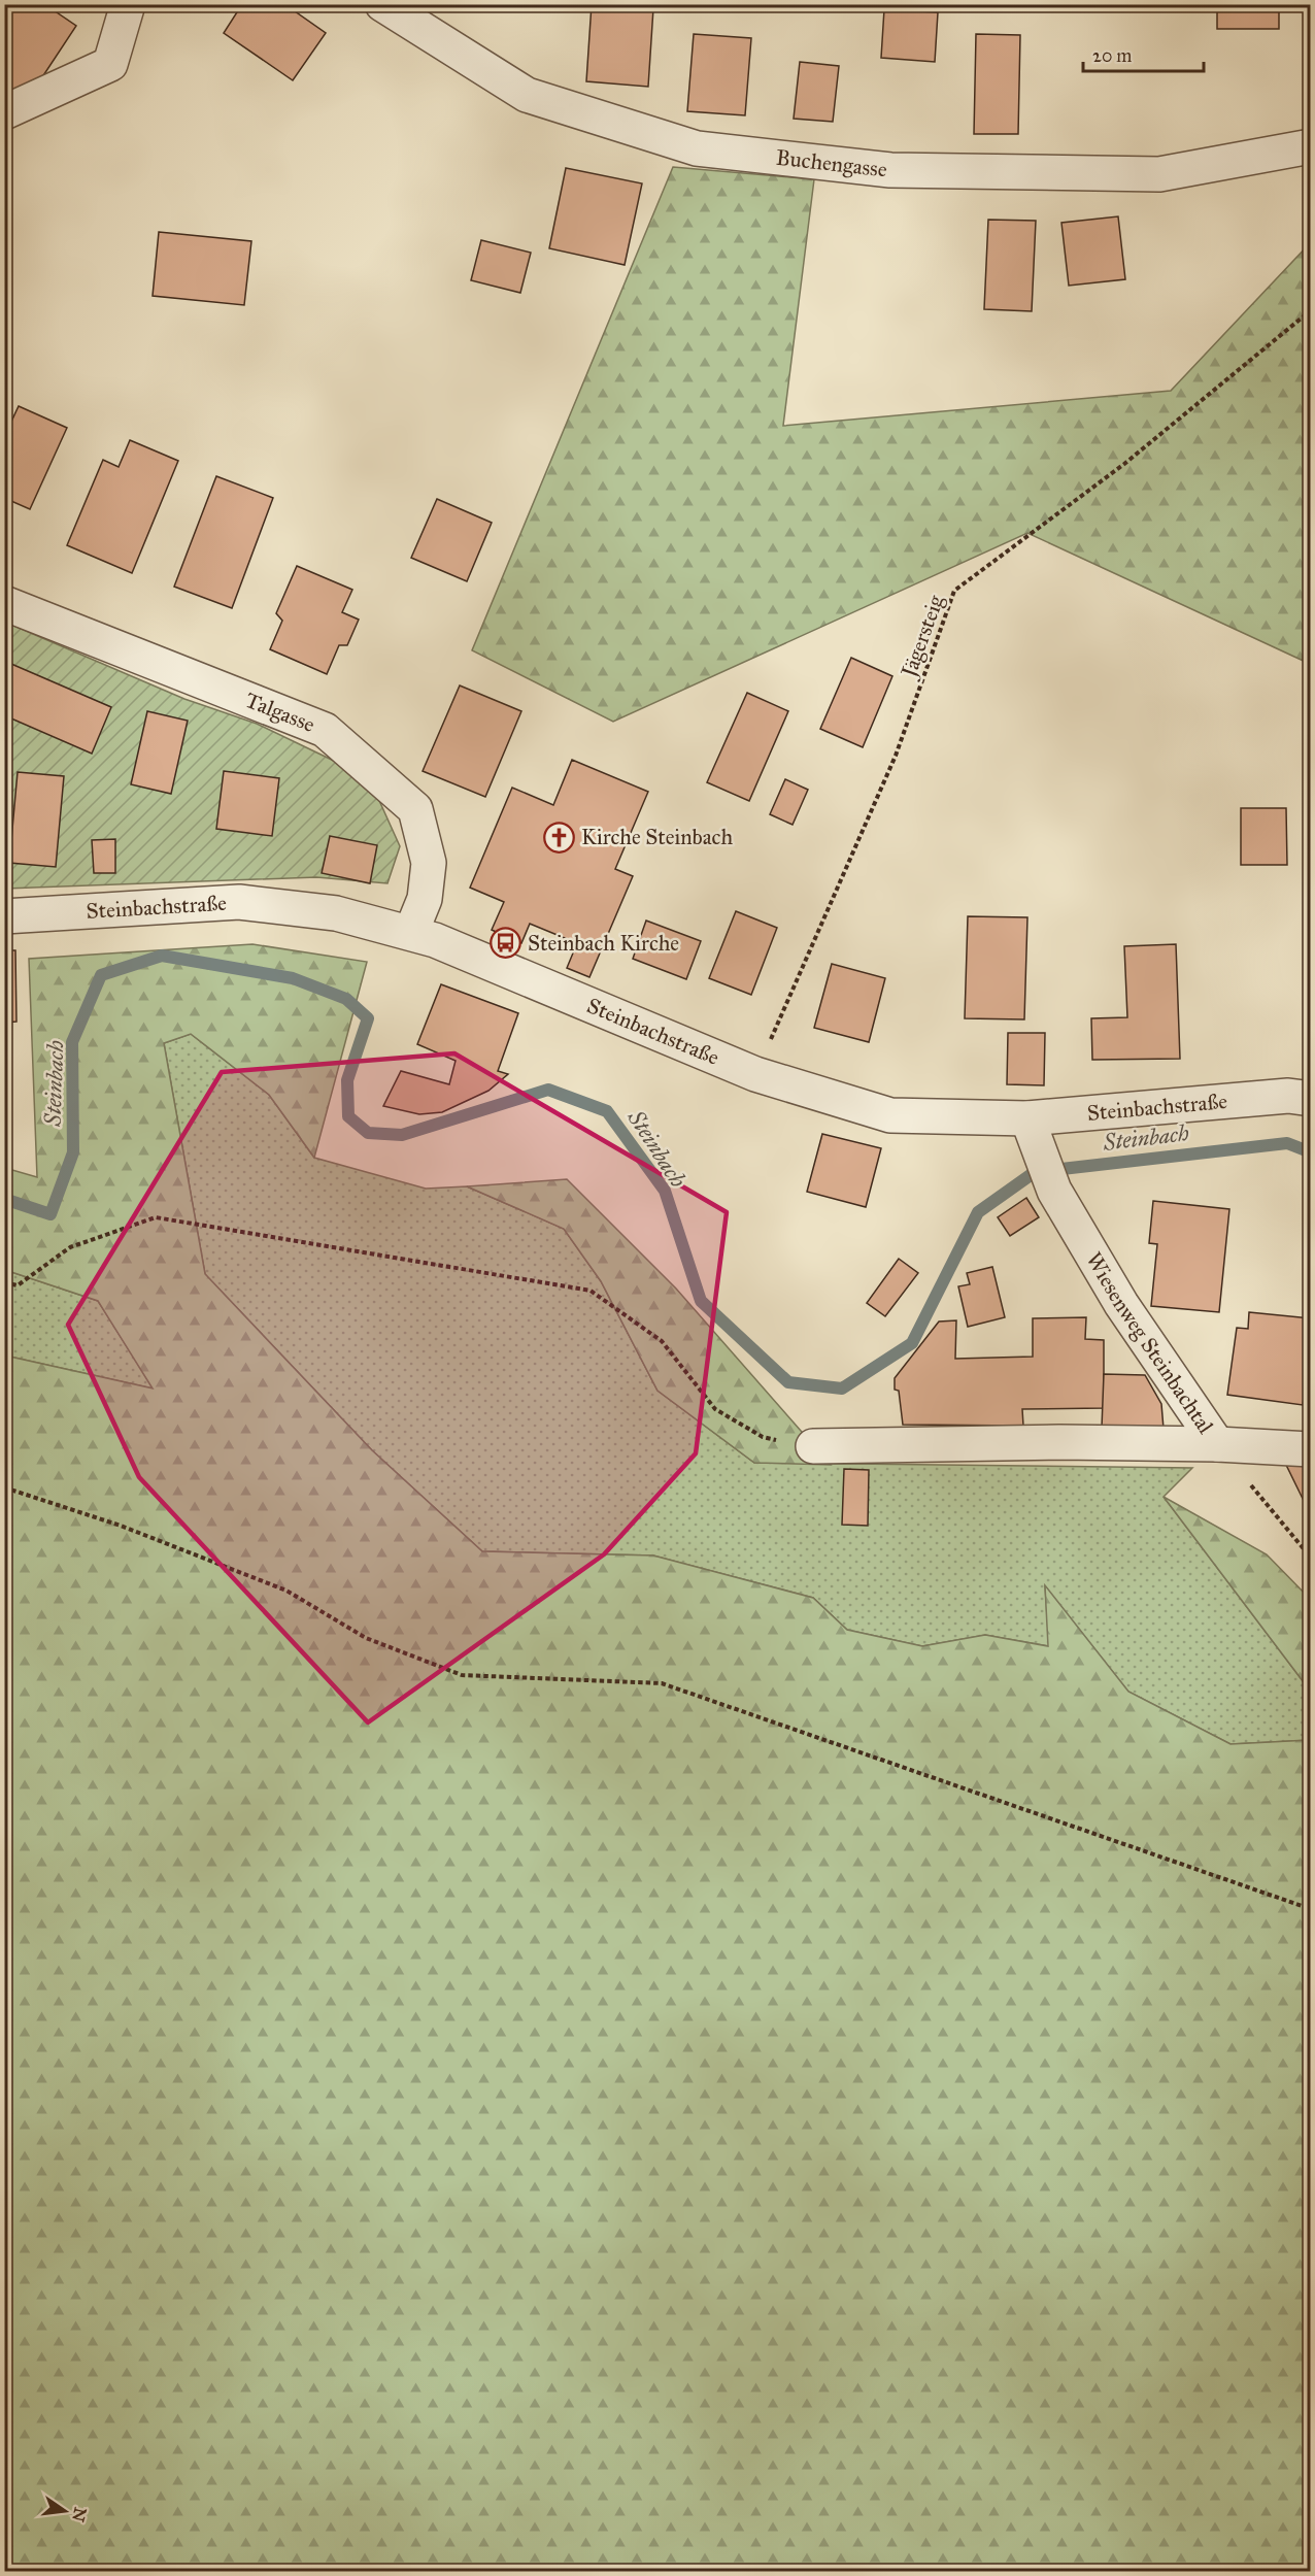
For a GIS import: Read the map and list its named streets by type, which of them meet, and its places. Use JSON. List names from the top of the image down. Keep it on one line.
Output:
{"streets":{"street":["Buchengasse","Talgasse","Steinbachstraße","Wiesenweg Steinbachtal"],"path":["Jägersteig"]},"crossings":[["Jägersteig","Steinbachstraße"],["Talgasse","Steinbachstraße"],["Steinbachstraße","Wiesenweg Steinbachtal"]],"water":["Steinbach"],"places":{"church":["Kirche Steinbach"],"bus stop":["Steinbach Kirche"]},"scale_bar":"20 m","north":"right"}
